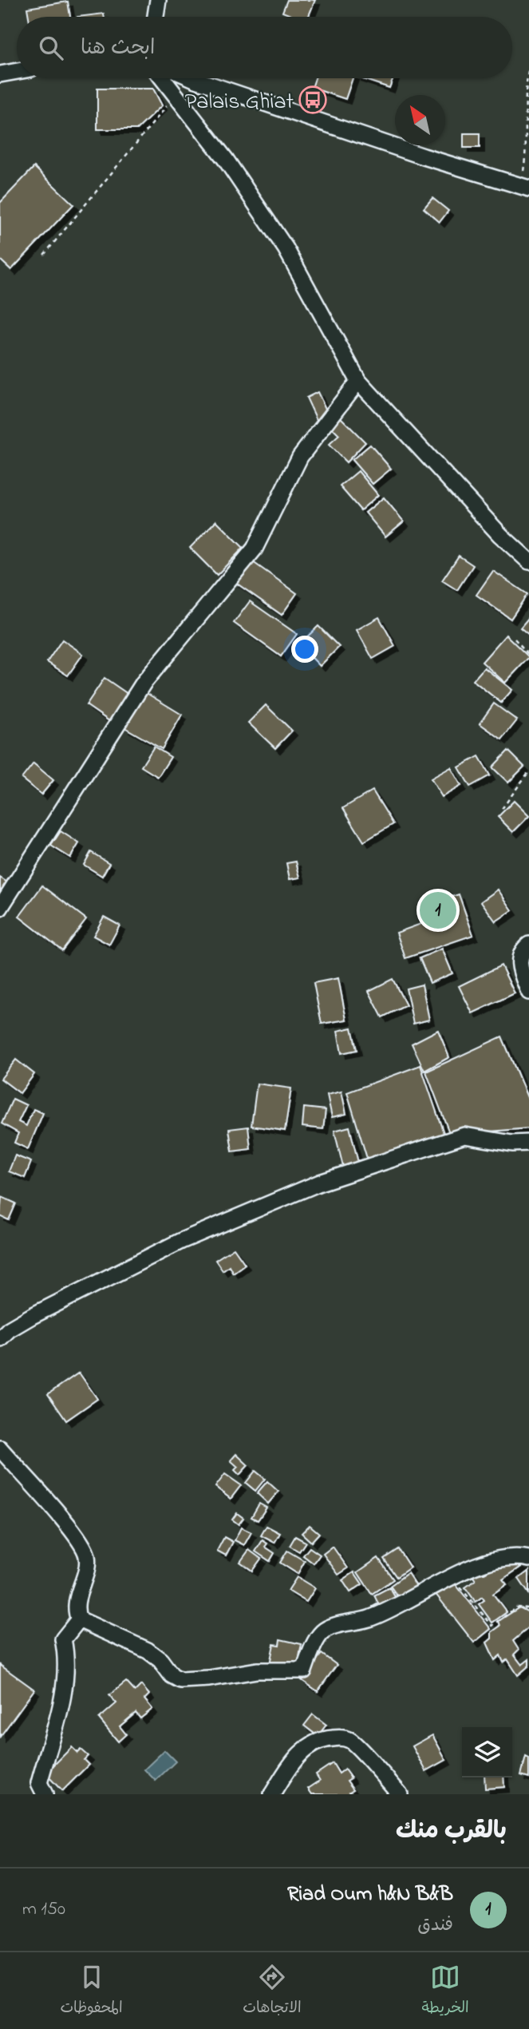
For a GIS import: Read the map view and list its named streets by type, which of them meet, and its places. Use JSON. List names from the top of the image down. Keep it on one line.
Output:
{"places":{"bus stop":["Palais Ghiat"]},"north":"top left","page":{"search":"ابحث هنا","pins":"1","heading":"بالقرب منك","list":[{"mark":"1","name":"Riad Oum h&N B&B","note":"فندق","value":"150 m"}],"nav":["الخريطة","الاتجاهات","المحفوظات"]}}
